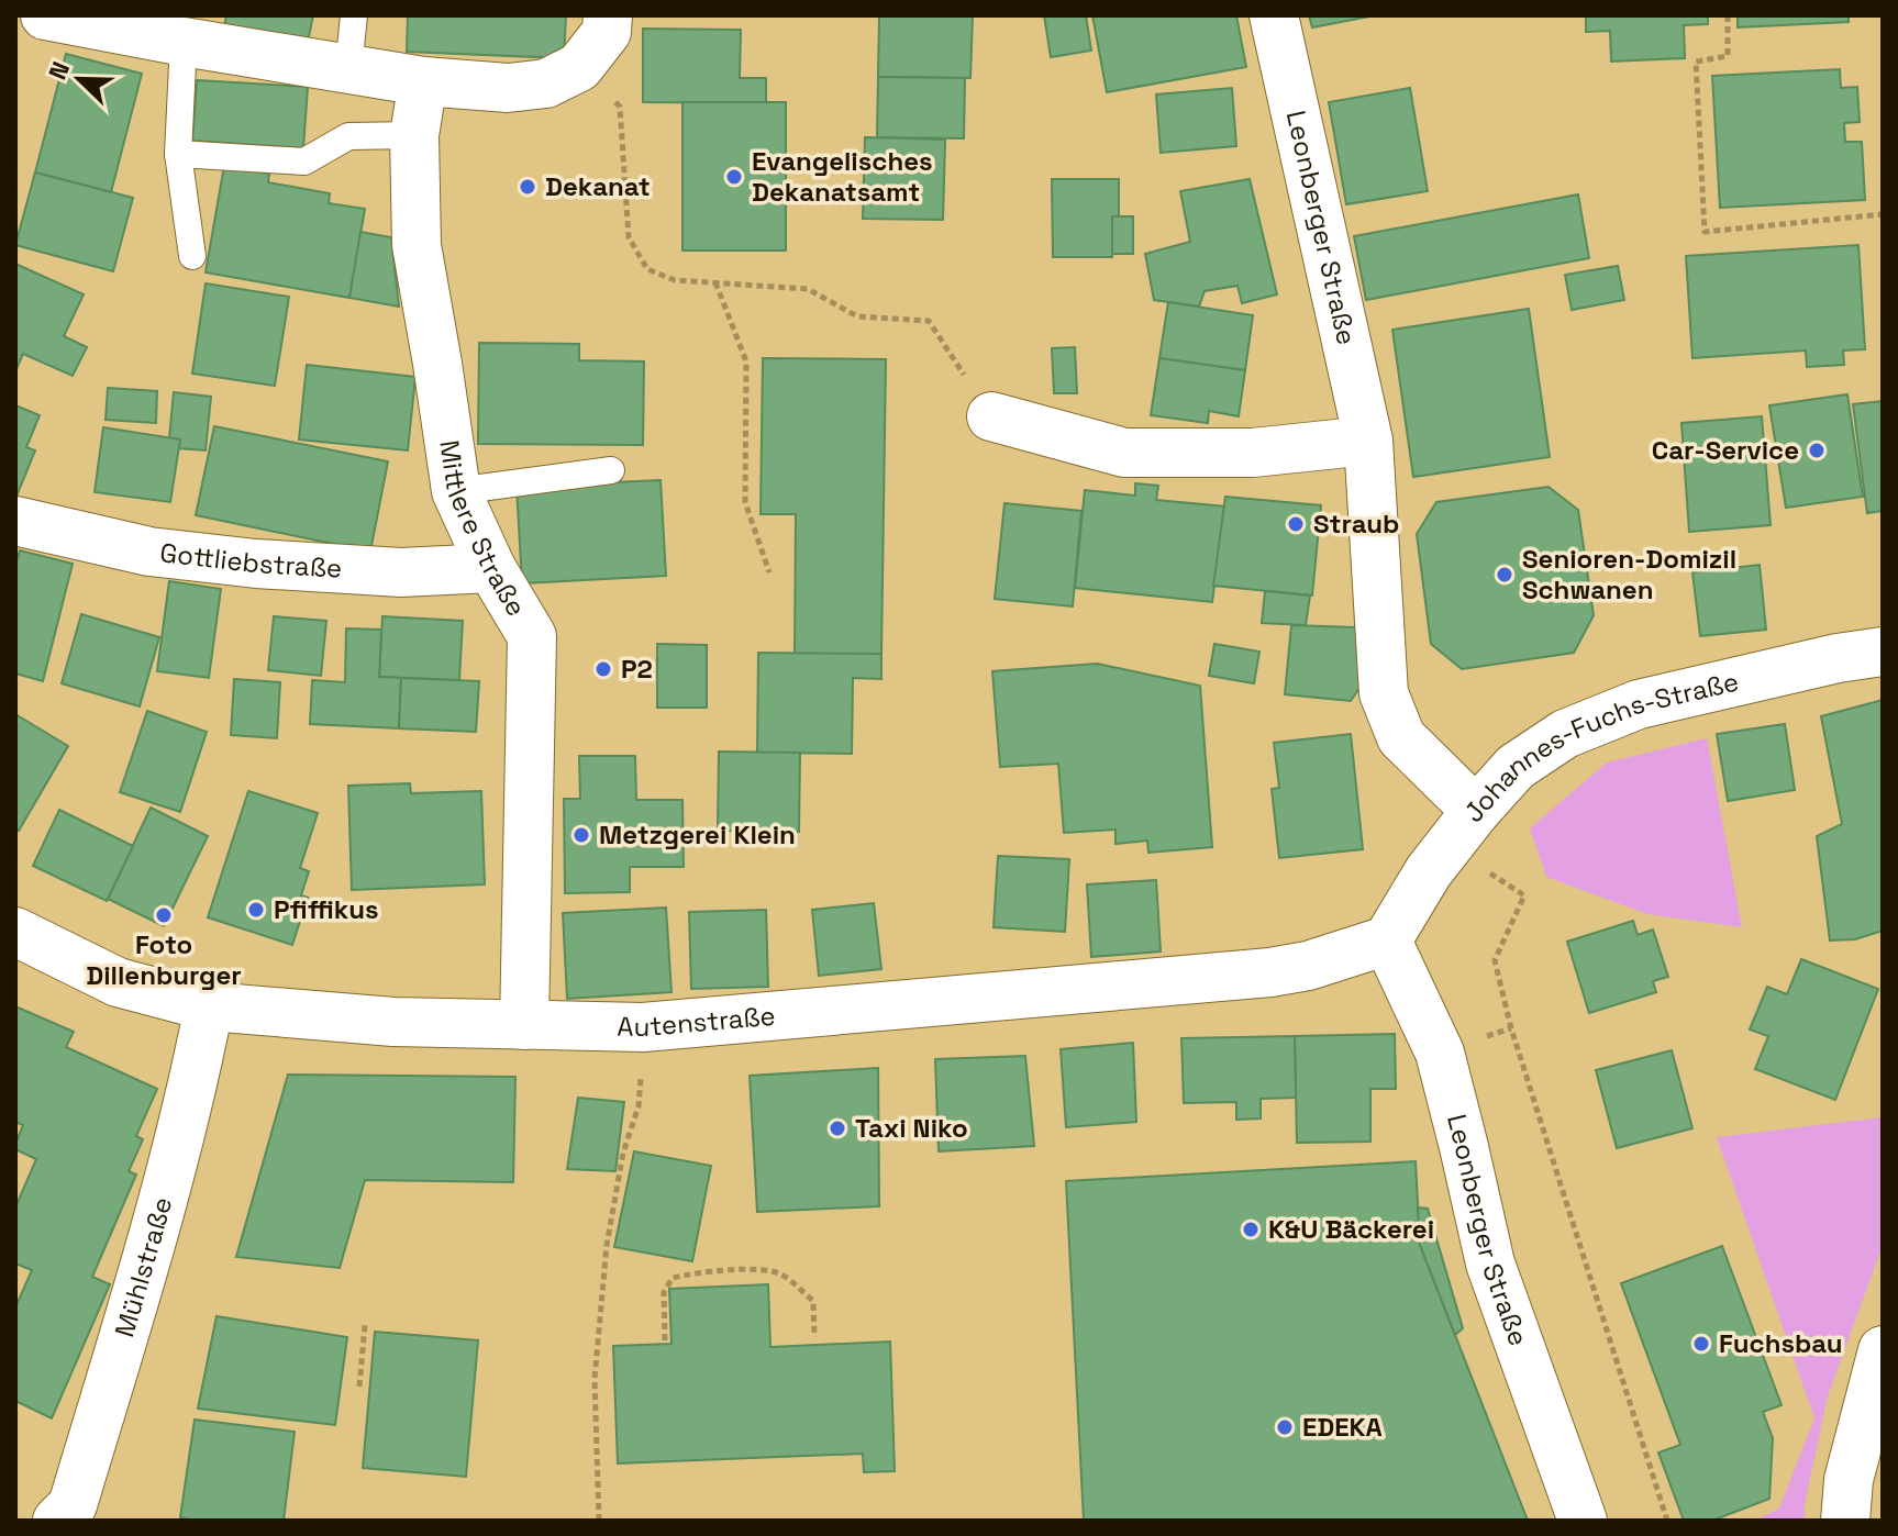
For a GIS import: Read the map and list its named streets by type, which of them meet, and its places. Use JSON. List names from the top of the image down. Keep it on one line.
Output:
{"streets":{"street":["Leonberger Straße","Mittlere Straße","Gottliebstraße","Johannes-Fuchs-Straße","Autenstraße","Mühlstraße"]},"crossings":[["Leonberger Straße","Johannes-Fuchs-Straße"],["Leonberger Straße","Autenstraße"],["Mittlere Straße","Gottliebstraße"],["Mittlere Straße","Autenstraße"],["Johannes-Fuchs-Straße","Autenstraße"],["Autenstraße","Mühlstraße"]],"places":["Evangelisches Dekanatsamt","Dekanat","Car-Service","Straub","Senioren-Domizil Schwanen","P2","Metzgerei Klein","Pfiffikus","Foto Dillenburger","Taxi Niko","K&U Bäckerei","Fuchsbau","EDEKA"],"north":"top left"}
